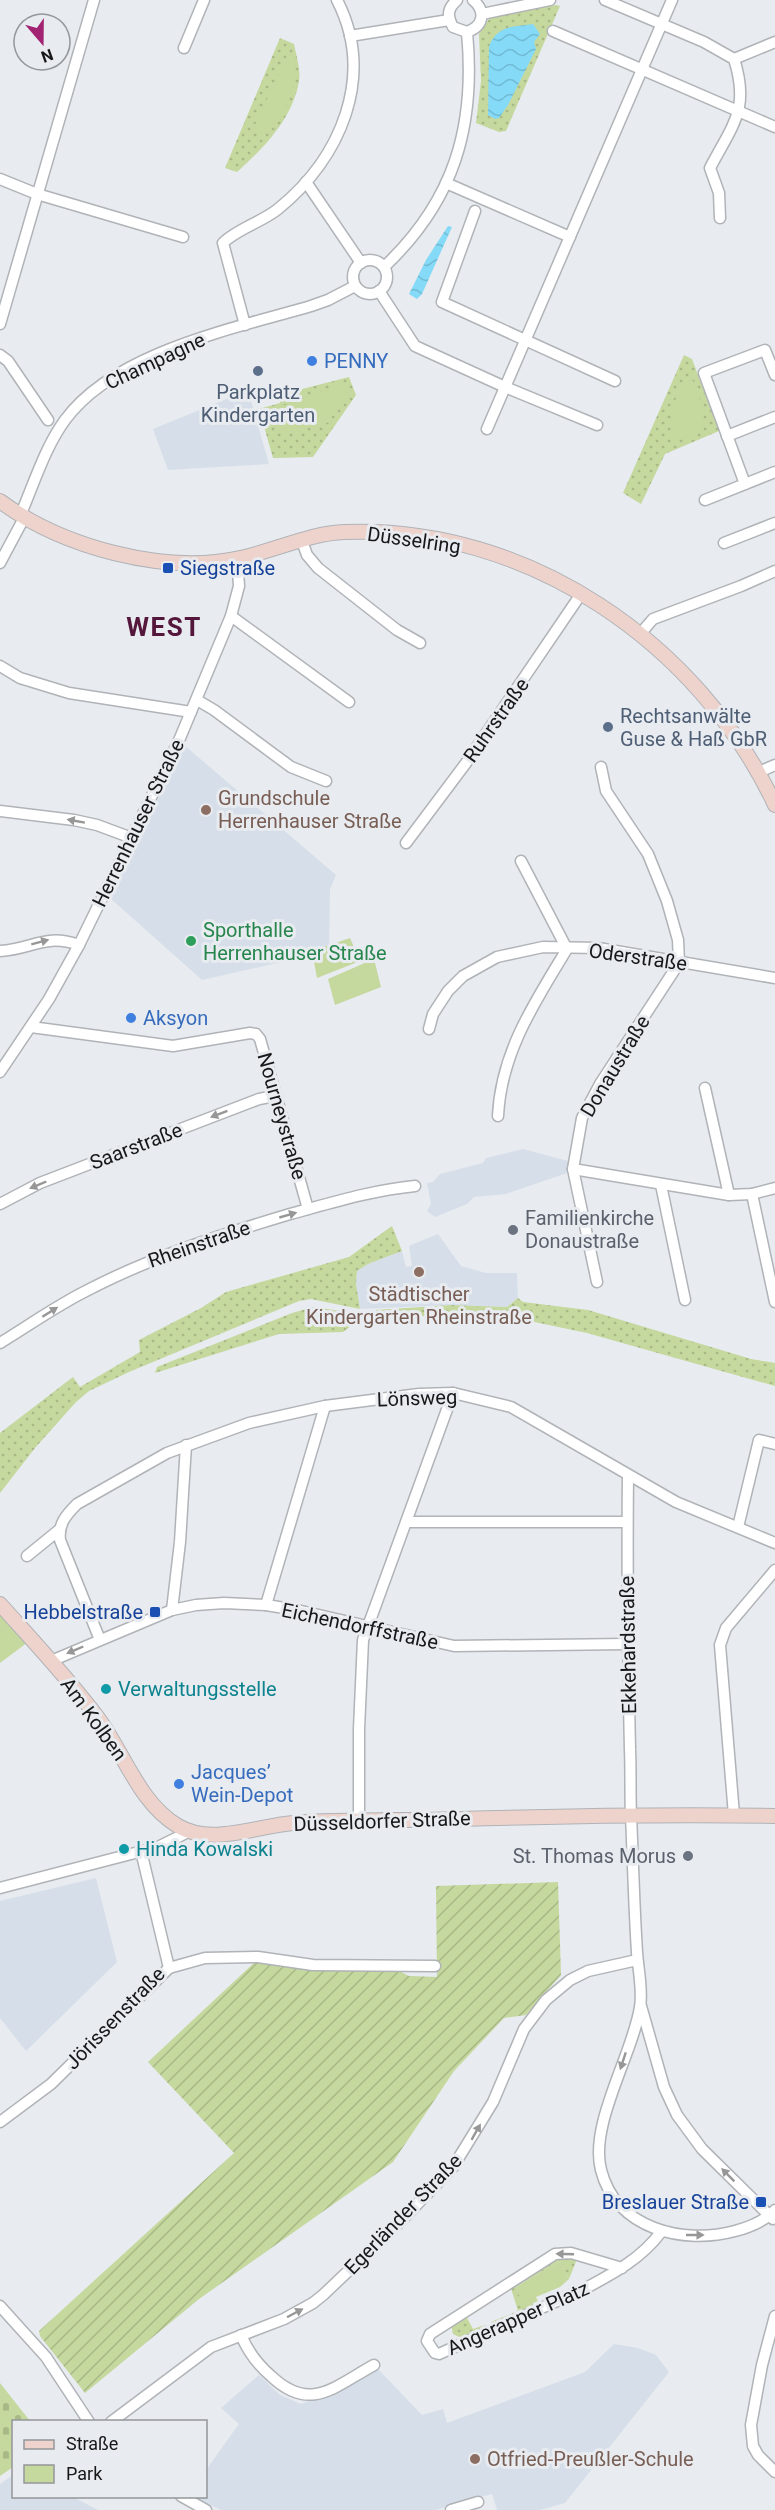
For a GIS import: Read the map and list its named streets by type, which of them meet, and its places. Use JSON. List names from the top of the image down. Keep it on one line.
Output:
{"streets":{"street":["Champagne","Düsselring","Ruhrstraße","Herrenhauser Straße","Oderstraße","Donaustraße","Nourneystraße","Saarstraße","Rheinstraße","Lönsweg","Eichendorffstraße","Ekkehardstraße","Am Kolben","Düsseldorfer Straße","Jörissenstraße","Egerländer Straße","Angerapper Platz"]},"crossings":[["Champagne","Düsselring"],["Düsselring","Ruhrstraße"],["Düsselring","Herrenhauser Straße"],["Herrenhauser Straße","Nourneystraße"],["Oderstraße","Donaustraße"],["Nourneystraße","Saarstraße"],["Nourneystraße","Rheinstraße"],["Lönsweg","Ekkehardstraße"],["Eichendorffstraße","Ekkehardstraße"],["Ekkehardstraße","Düsseldorfer Straße"],["Am Kolben","Düsseldorfer Straße"]],"one_way":["Saarstraße","Rheinstraße","Egerländer Straße"],"districts":["WEST"],"places":{"other":["PENNY","Parkplatz Kindergarten","Rechtsanwälte Guse & Haß GbR","Grundschule Herrenhauser Straße","Sporthalle Herrenhauser Straße","Aksyon","Familienkirche Donaustraße","Städtischer Kindergarten Rheinstraße","Verwaltungsstelle","Jacques’ Wein-Depot","Hinda Kowalski","St. Thomas Morus","Otfried-Preußler-Schule"],"transit":["Siegstraße","Hebbelstraße","Breslauer Straße"]},"legend":["Straße","Park"],"north":"bottom"}
